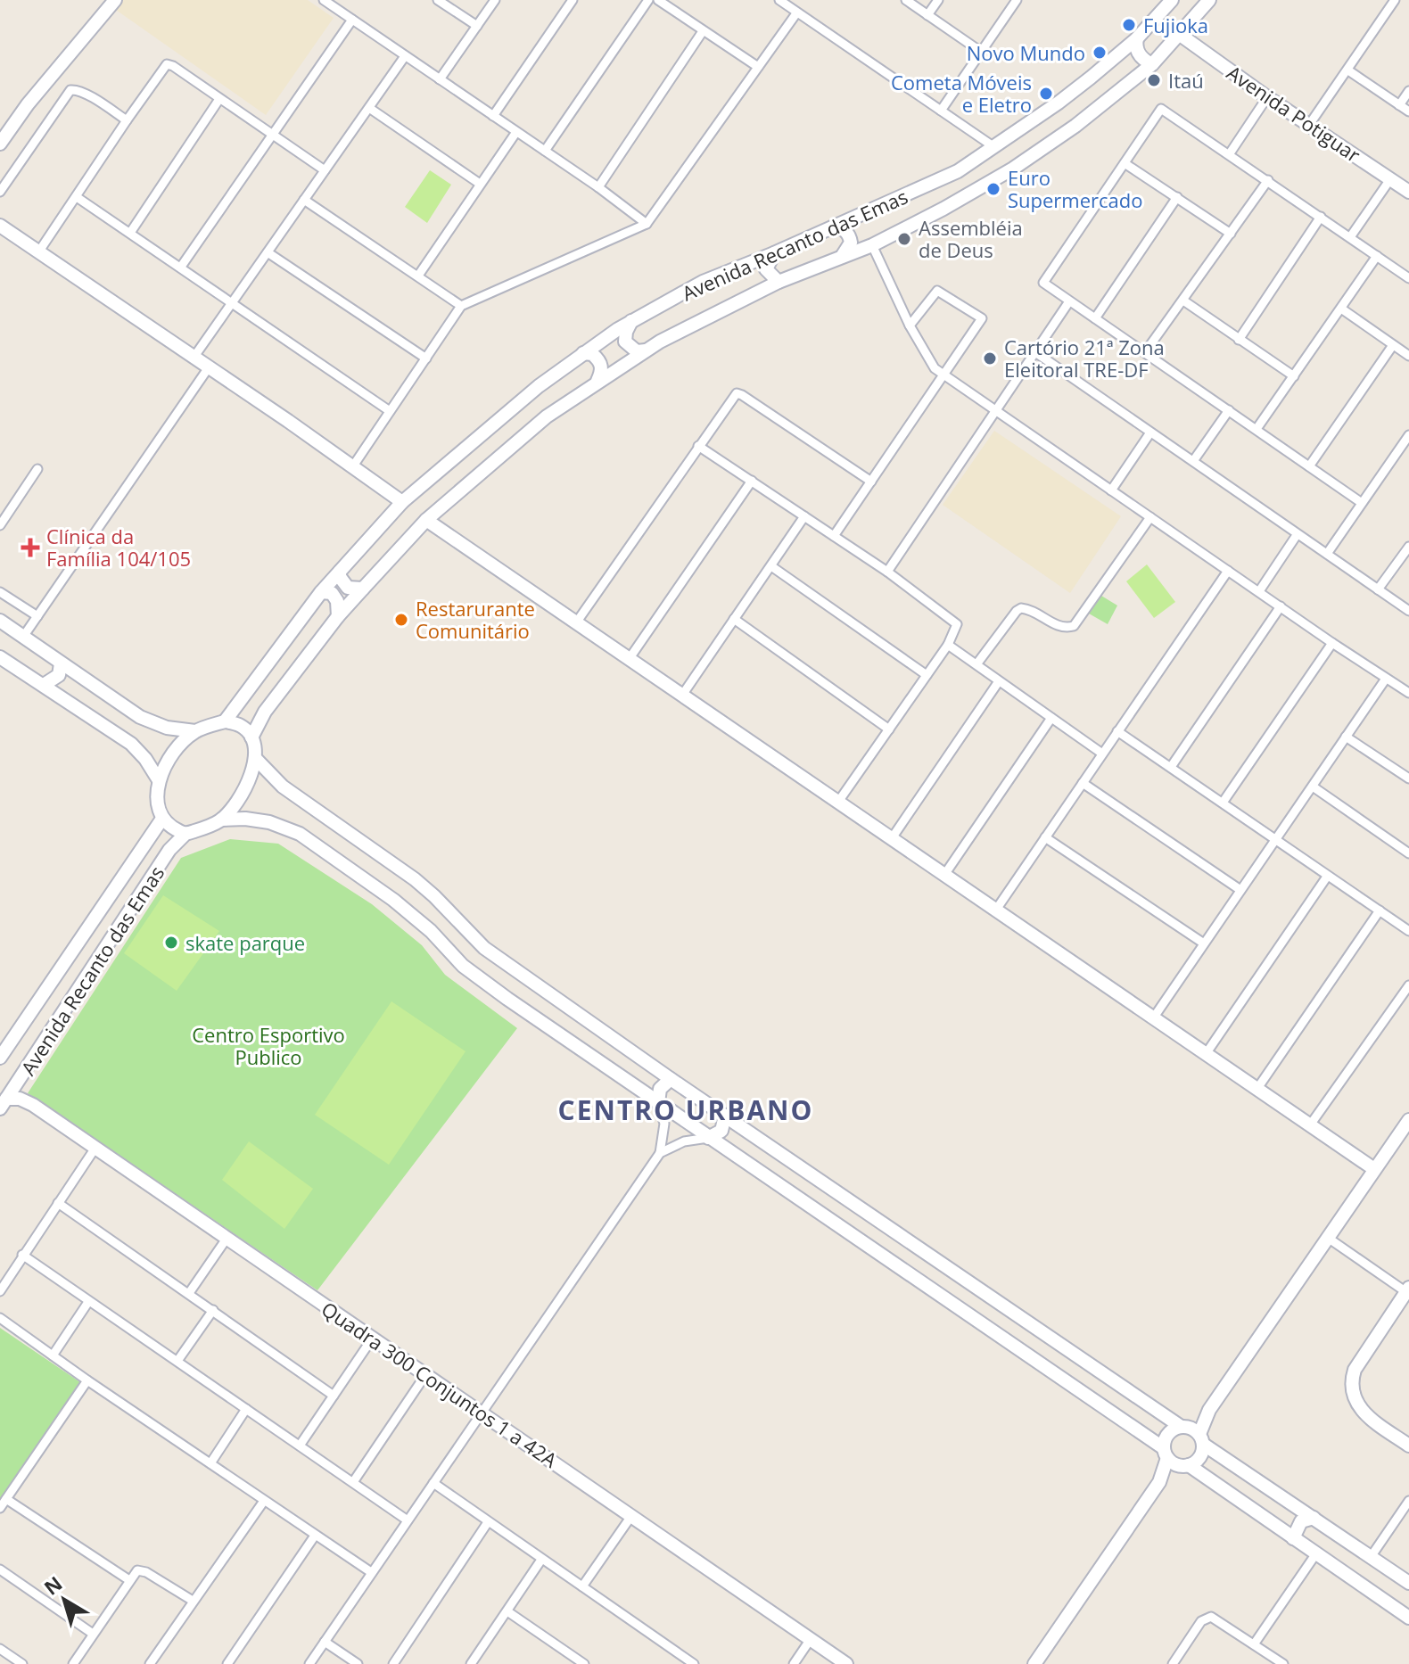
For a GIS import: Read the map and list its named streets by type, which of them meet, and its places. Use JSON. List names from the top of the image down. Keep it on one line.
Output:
{"streets":{"main road":["Avenida Potiguar","Avenida Recanto das Emas","Quadra 300 Conjuntos 1 a 42A"]},"crossings":[["Avenida Potiguar","Avenida Recanto das Emas"],["Avenida Recanto das Emas","Quadra 300 Conjuntos 1 a 42A"]],"districts":["CENTRO URBANO"],"parks":["Centro Esportivo Publico"],"places":{"other":["Fujioka","Novo Mundo","Itaú","Cometa Móveis e Eletro","Euro Supermercado","Assembléia de Deus","Cartório 21ª Zona Eleitoral TRE-DF","Restarurante Comunitário","skate parque"],"health":["Clínica da Família 104/105"]},"north":"top left"}
